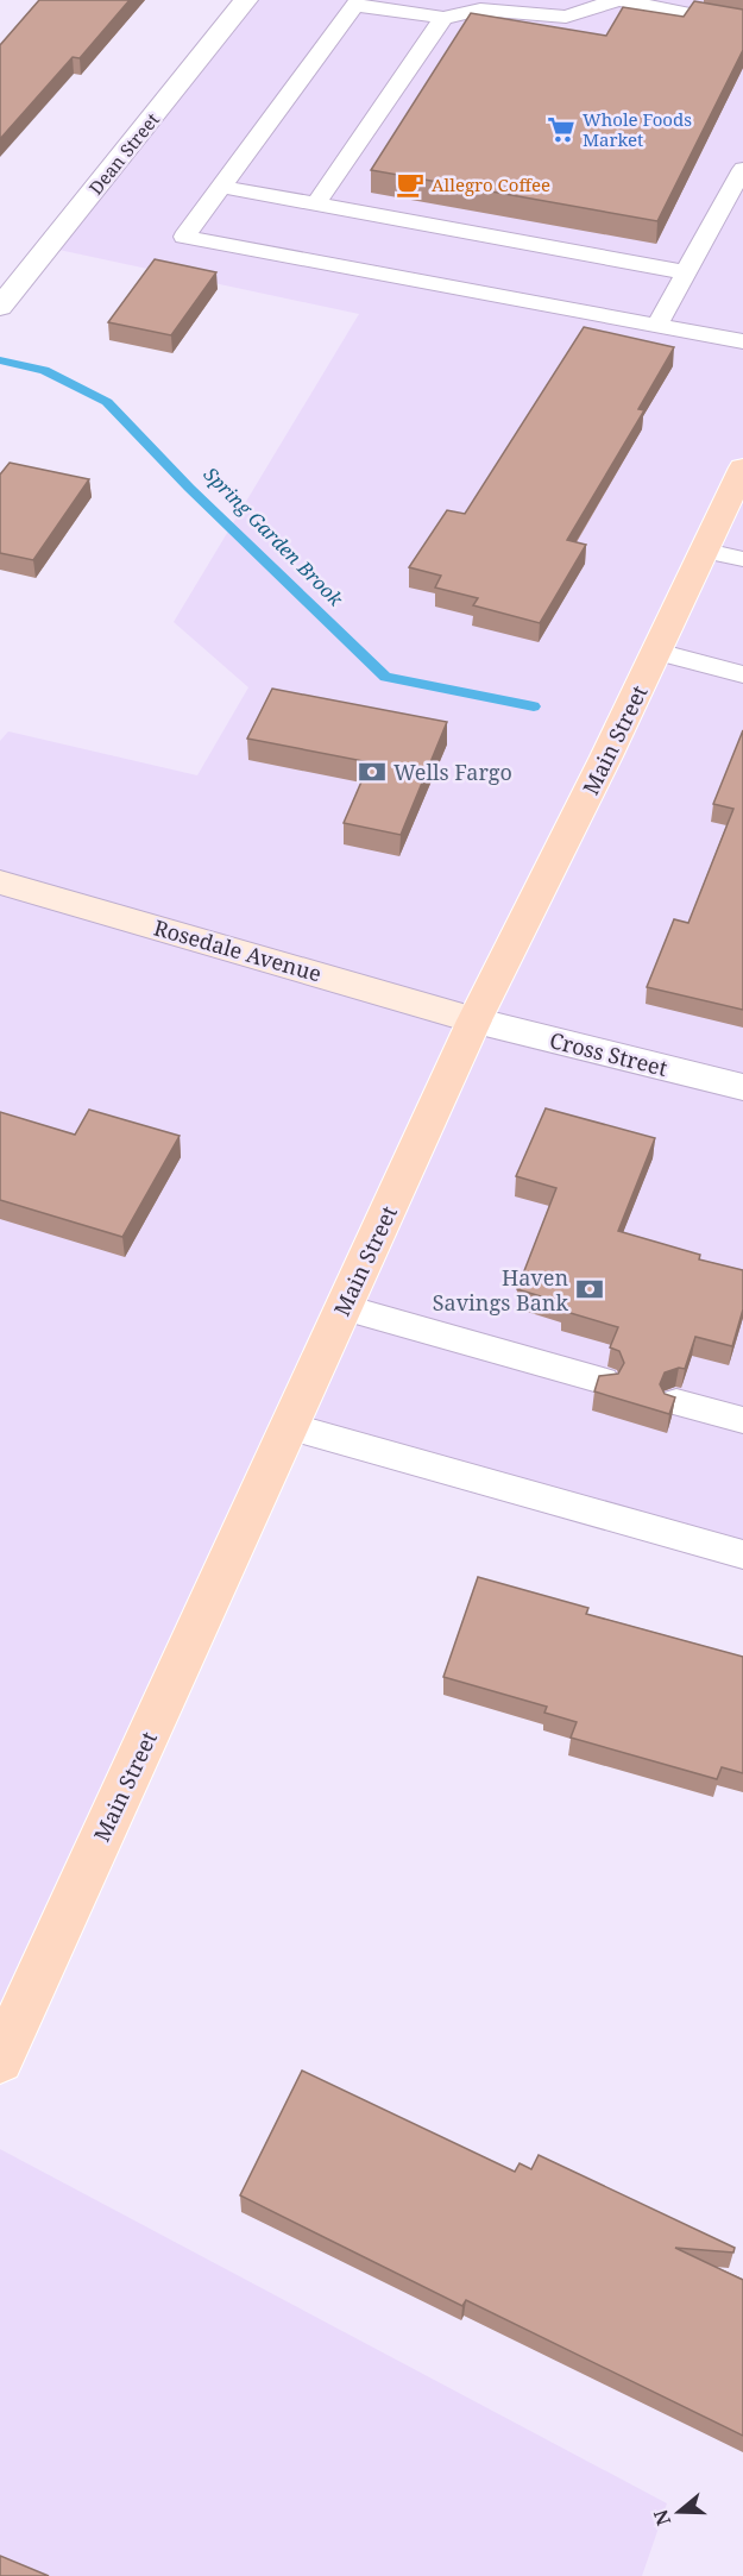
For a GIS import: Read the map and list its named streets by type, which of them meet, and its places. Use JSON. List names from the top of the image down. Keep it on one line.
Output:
{"streets":{"main road":["Main Street"],"street":["Dean Street","Rosedale Avenue","Cross Street"]},"crossings":[["Main Street","Rosedale Avenue"],["Main Street","Cross Street"],["Rosedale Avenue","Cross Street"]],"water":["Spring Garden Brook"],"places":{"supermarket":["Whole Foods Market"],"cafe":["Allegro Coffee"],"bank":["Wells Fargo","Haven Savings Bank"]},"north":"left"}
